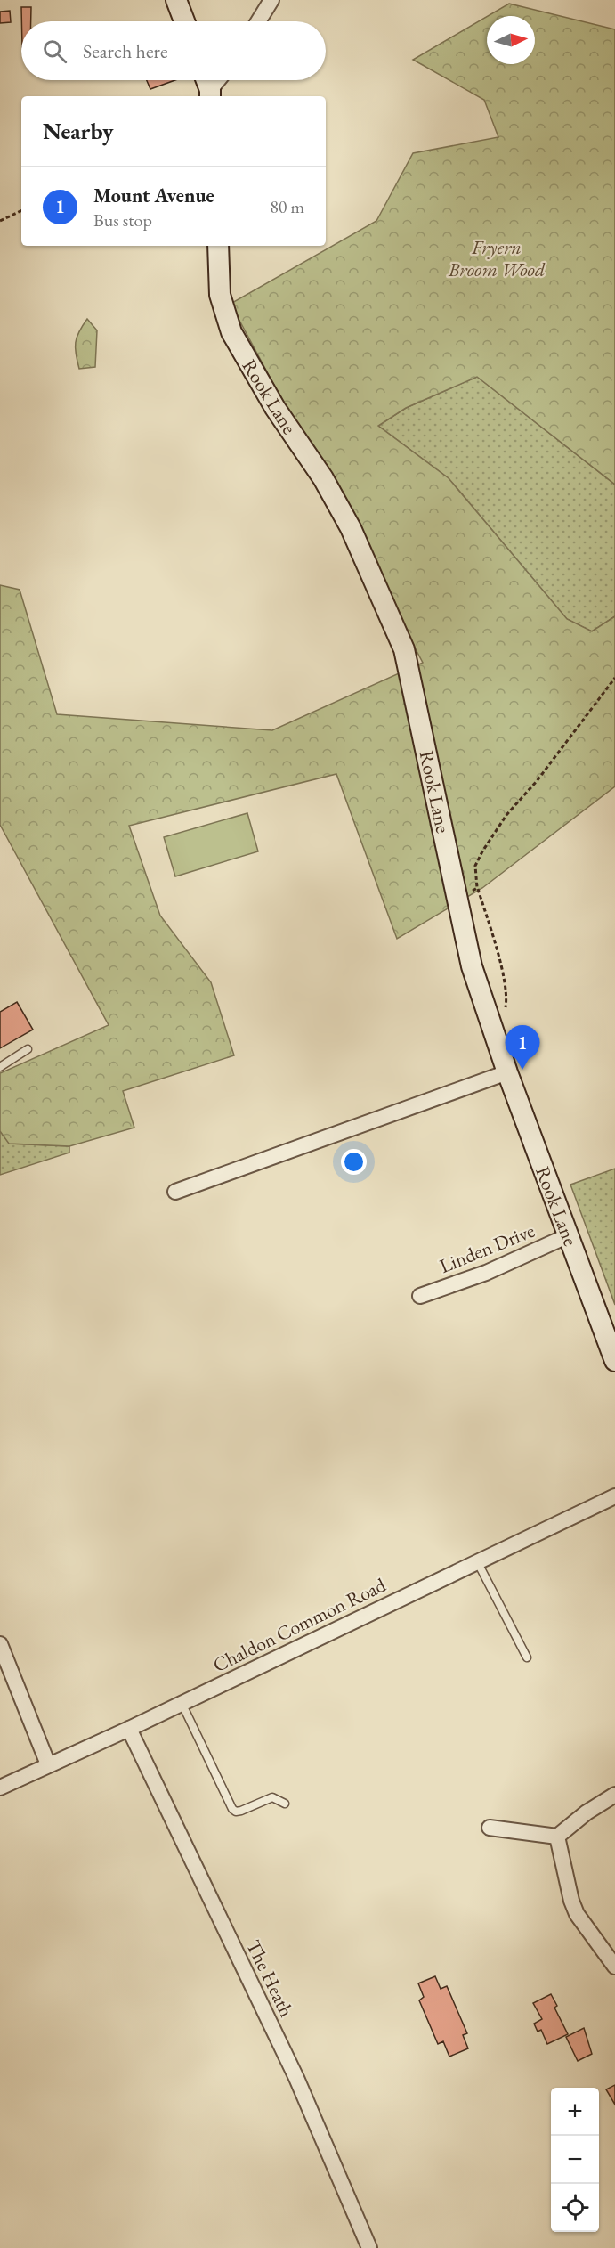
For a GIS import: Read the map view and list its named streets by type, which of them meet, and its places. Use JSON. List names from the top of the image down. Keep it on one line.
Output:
{"streets":{"main road":["Rook Lane"],"street":["Linden Drive","Chaldon Common Road","The Heath"]},"crossings":[["Rook Lane","Linden Drive"],["Chaldon Common Road","The Heath"]],"parks":["Fryern Broom Wood"],"north":"right","page":{"search":"Search here","heading":"Nearby","list":[{"mark":"1","name":"Mount Avenue","note":"Bus stop","value":"80 m"}],"pins":"1","map_buttons":["+","−"]}}
